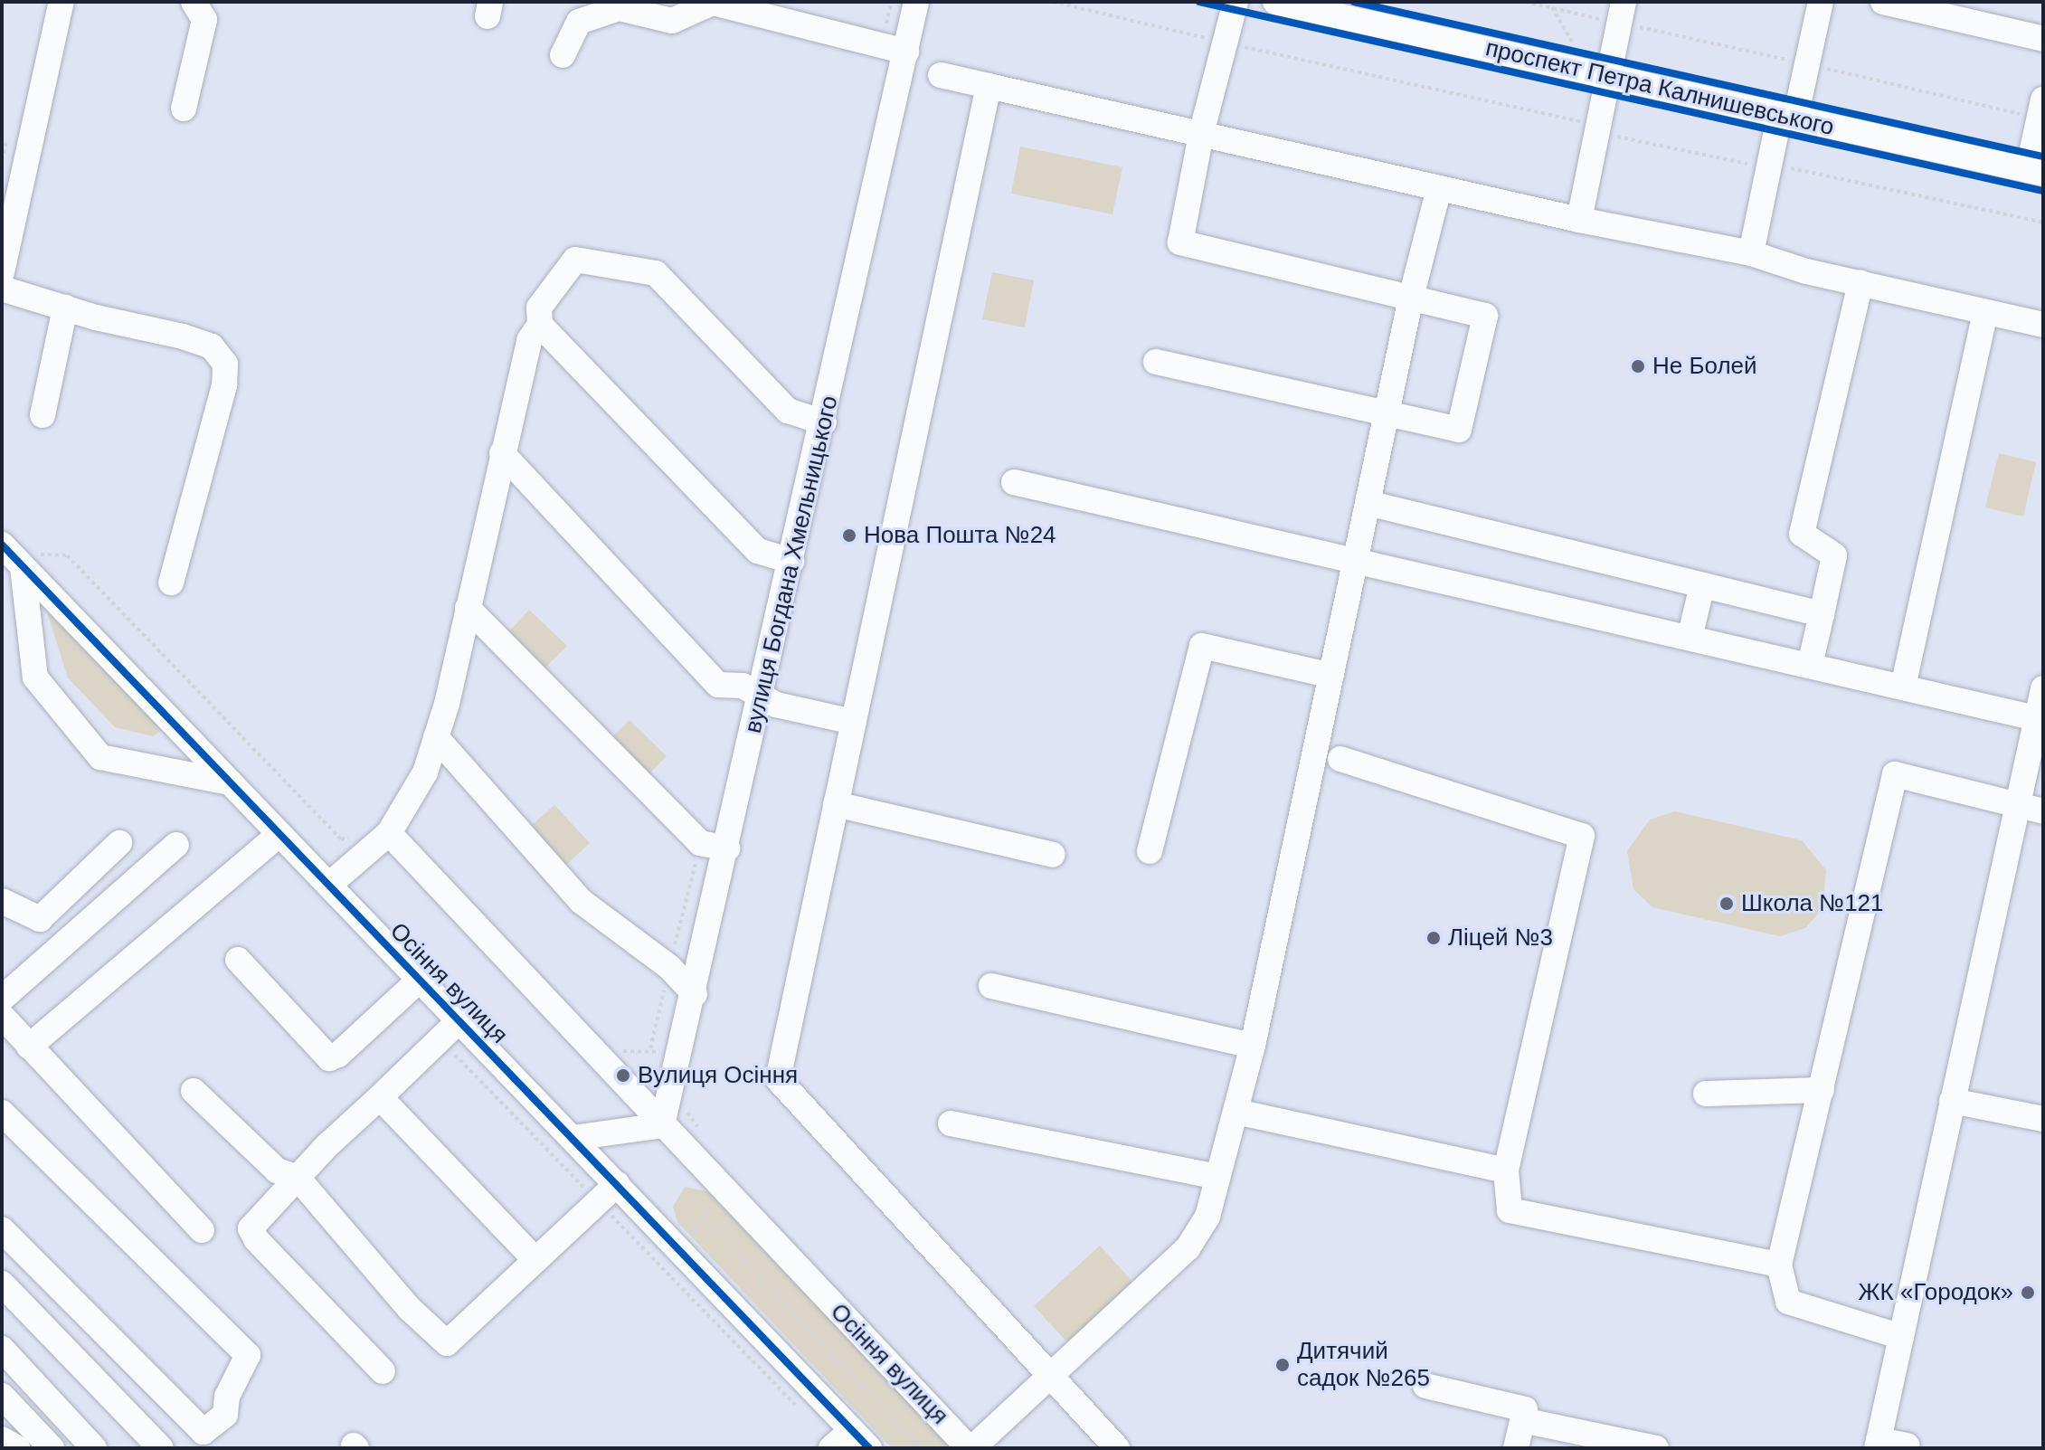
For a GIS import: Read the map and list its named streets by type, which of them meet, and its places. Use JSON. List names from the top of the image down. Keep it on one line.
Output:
{"streets":{"street":["проспект Петра Калнишевського","вулиця Богдана Хмельницького","Осіння вулиця"]},"crossings":[["вулиця Богдана Хмельницького","Осіння вулиця"]],"places":["Не Болей","Нова Пошта №24","Школа №121","Ліцей №3","Вулиця Осіння","ЖК «Городок»","Дитячий садок №265"]}
